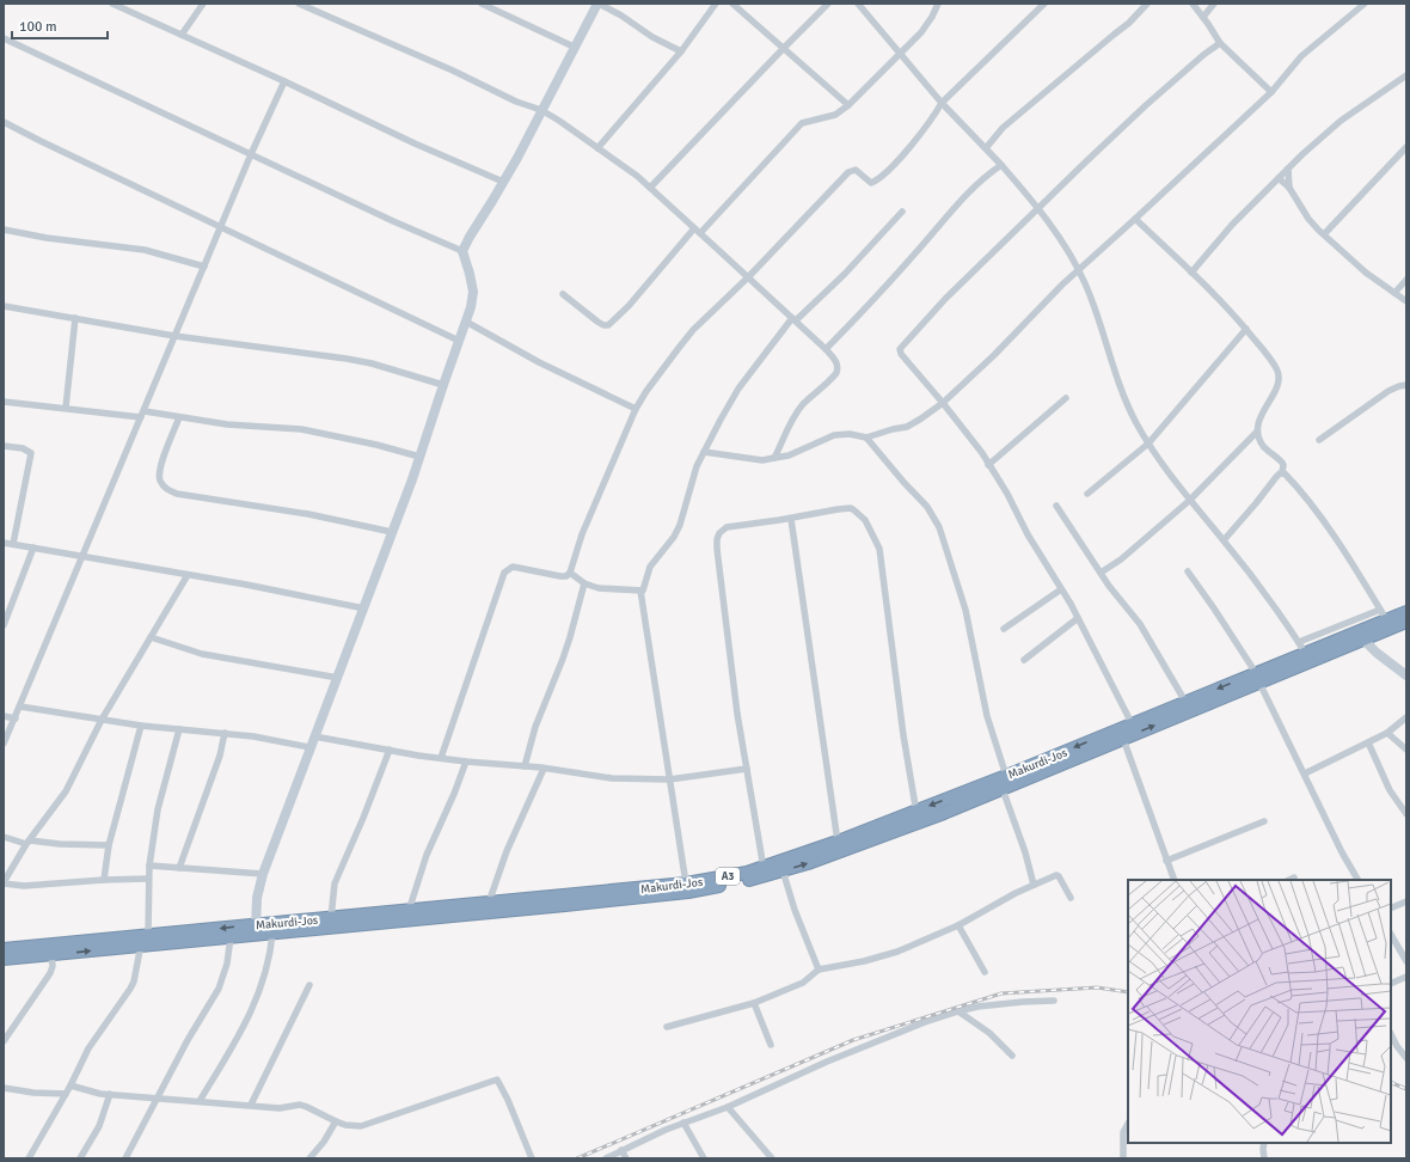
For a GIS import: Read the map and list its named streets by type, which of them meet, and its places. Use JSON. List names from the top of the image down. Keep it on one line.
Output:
{"streets":{"highway":["Makurdi-Jos","A3"]},"scale_bar":"100 m"}
